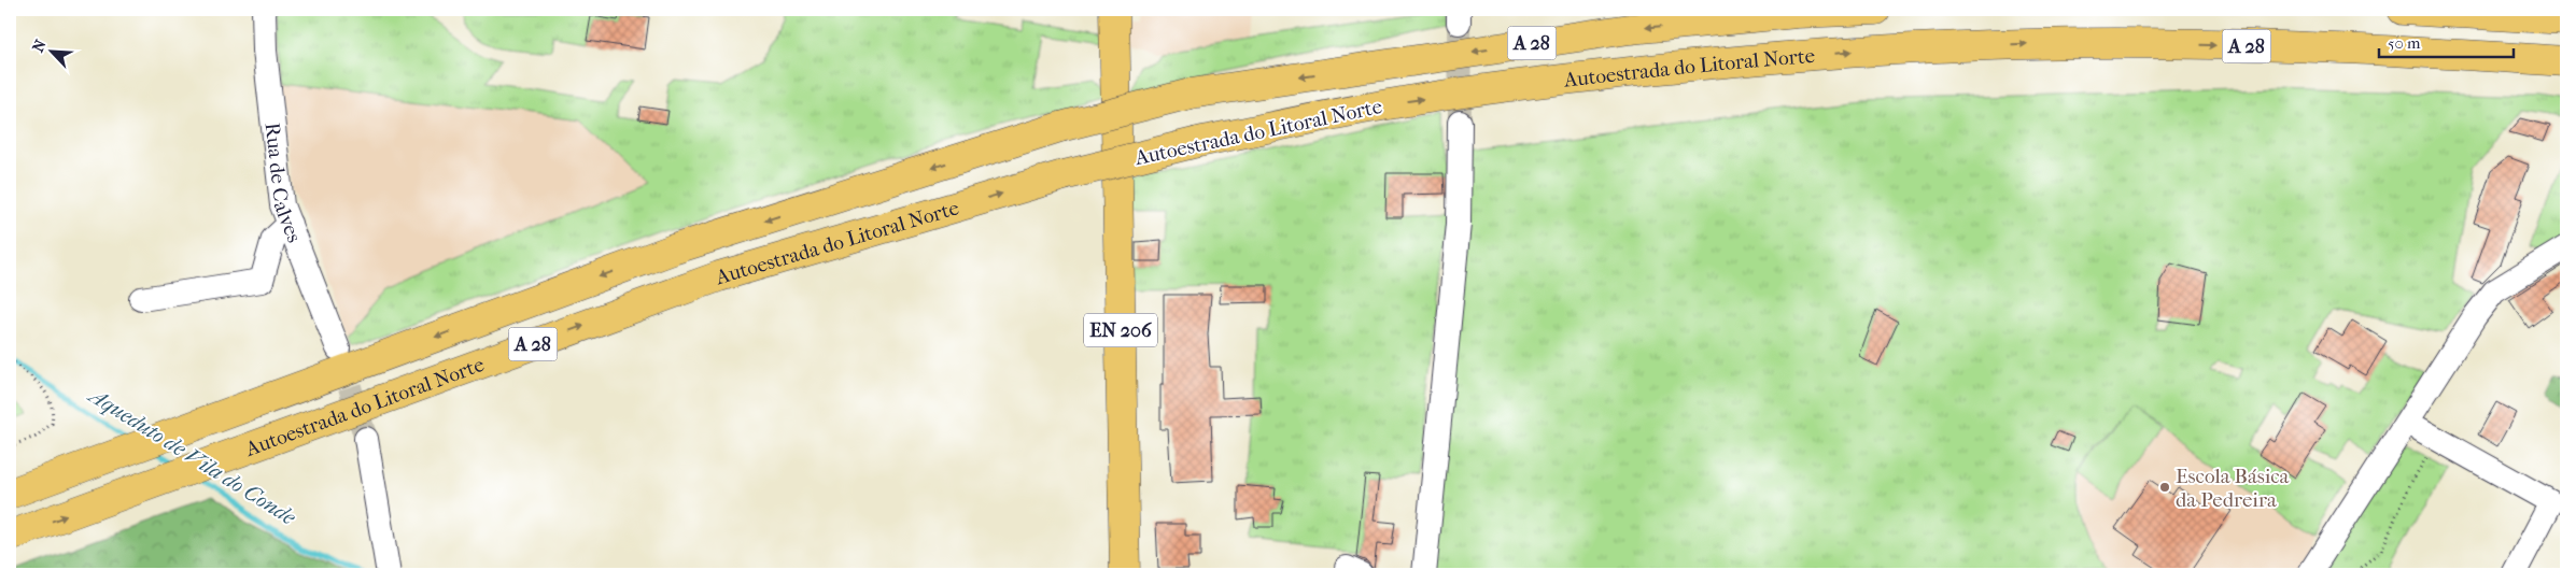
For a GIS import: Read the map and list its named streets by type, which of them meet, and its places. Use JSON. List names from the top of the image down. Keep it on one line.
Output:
{"streets":{"main road":["A 28","Autoestrada do Litoral Norte","EN 206"],"street":["Rua de Calves"]},"water":["Aqueduto de Vila do Conde"],"places":["Escola Básica da Pedreira"],"scale_bar":"50 m","north":"top left"}
